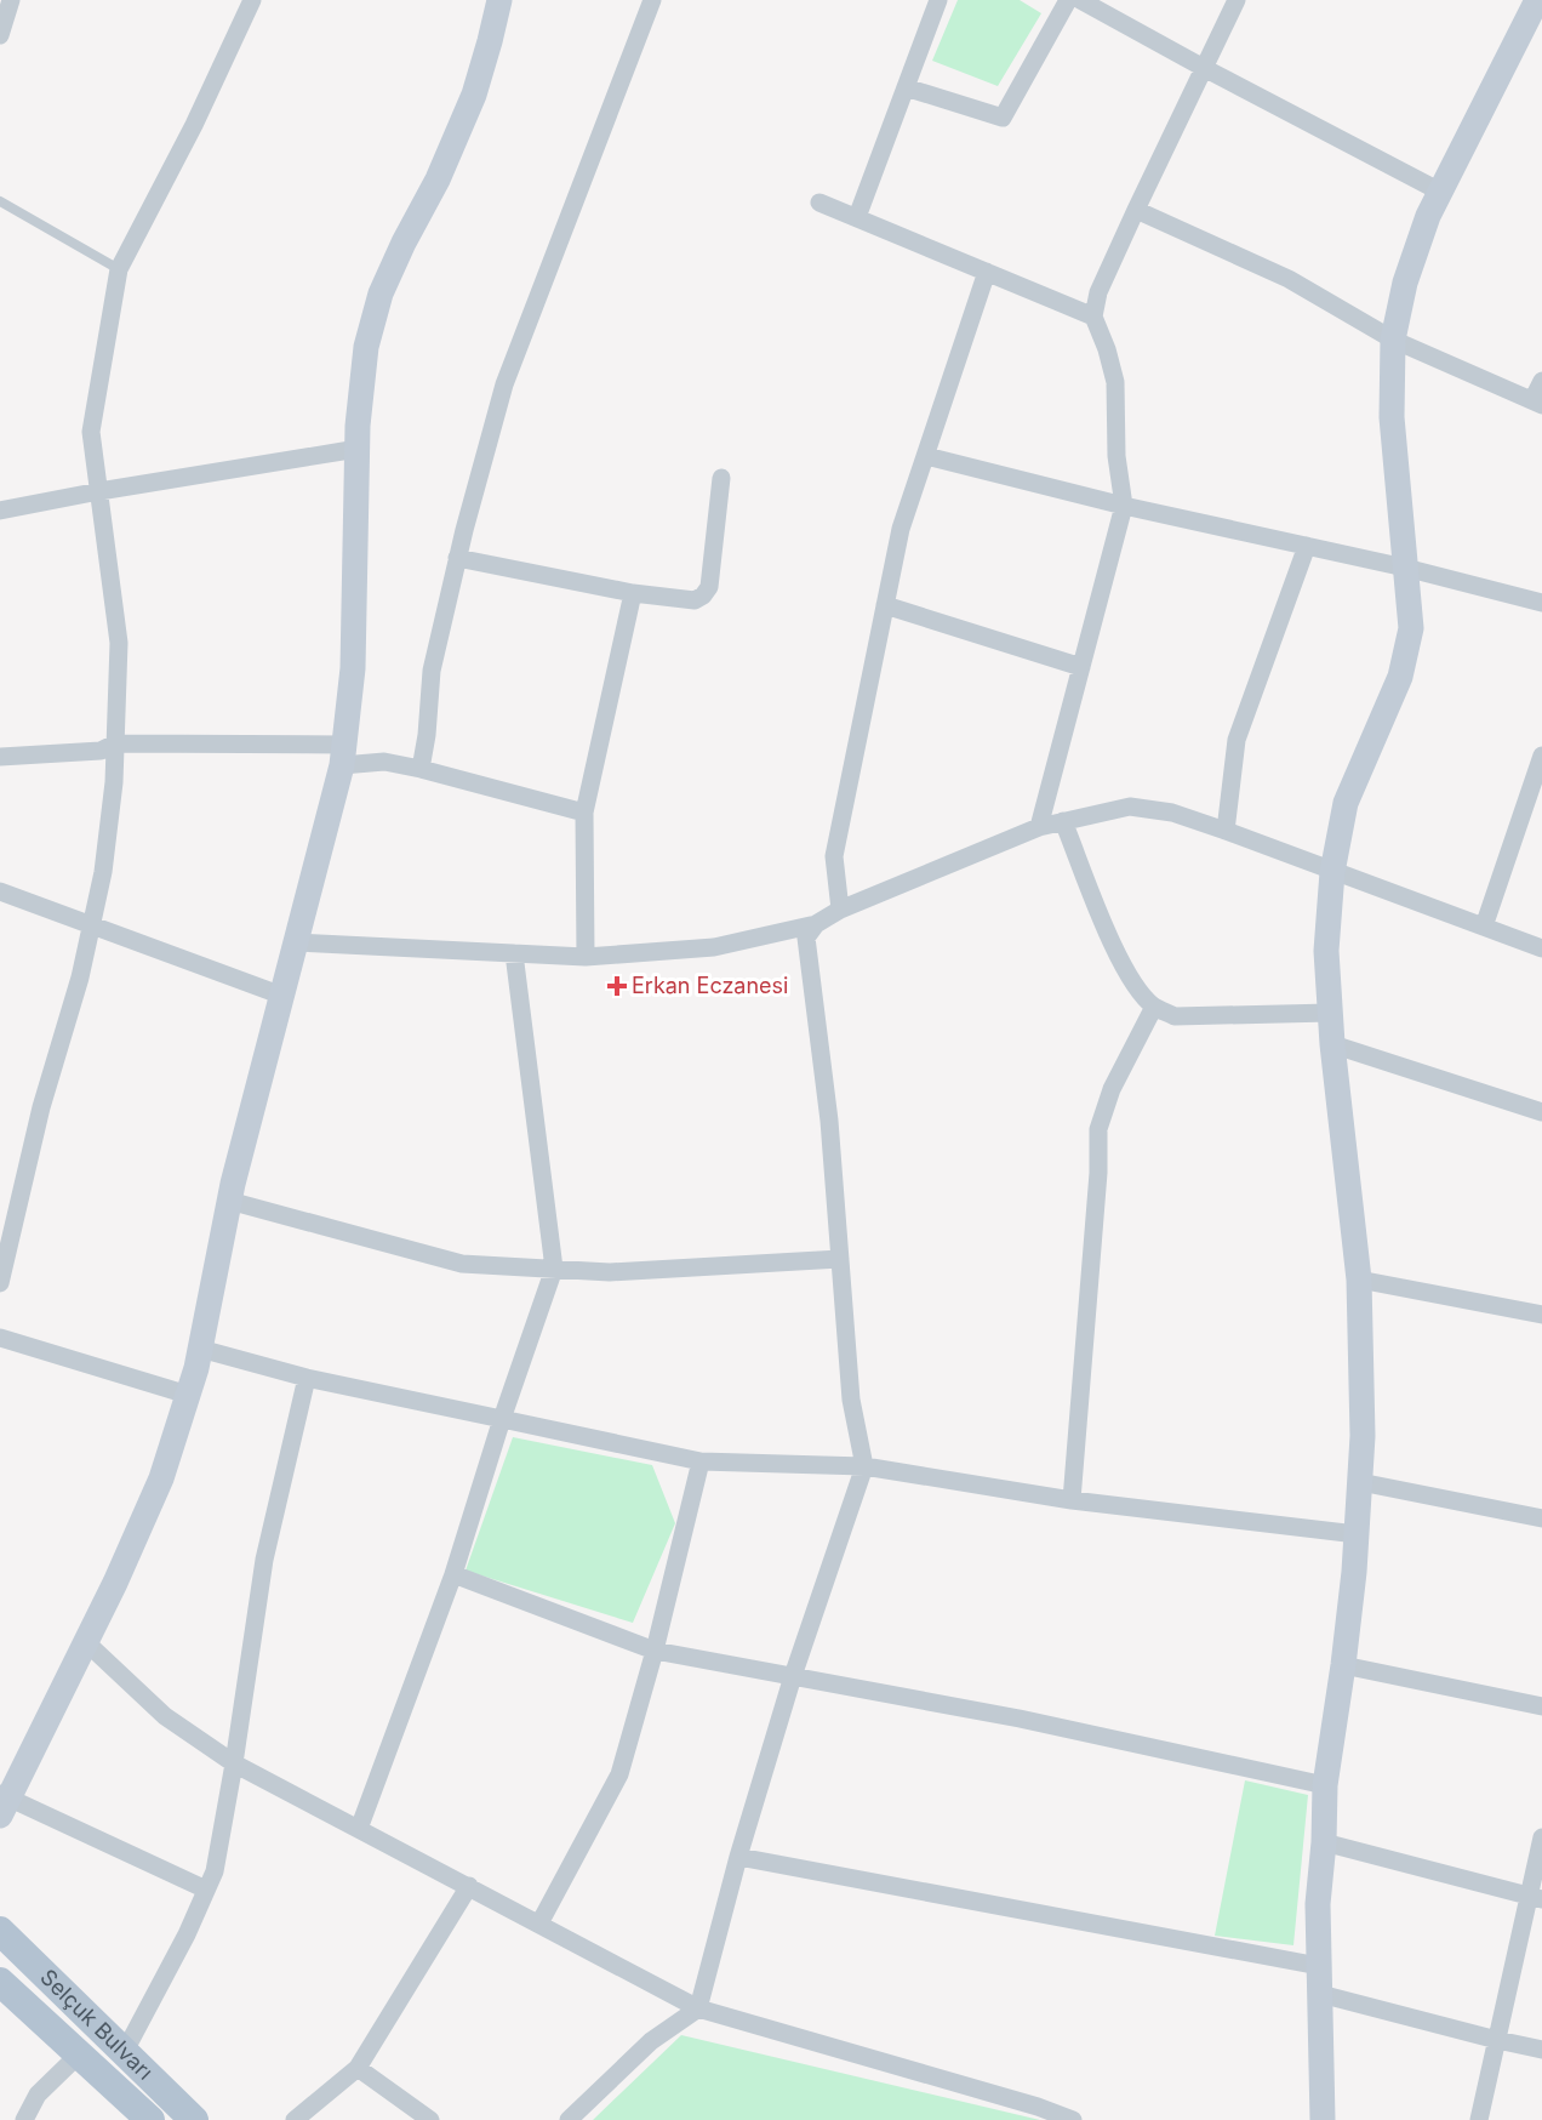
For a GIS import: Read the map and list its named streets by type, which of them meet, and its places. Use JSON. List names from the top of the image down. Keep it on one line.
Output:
{"streets":{"main road":["Selçuk Bulvarı"]},"places":{"health":["Erkan Eczanesi"]}}
